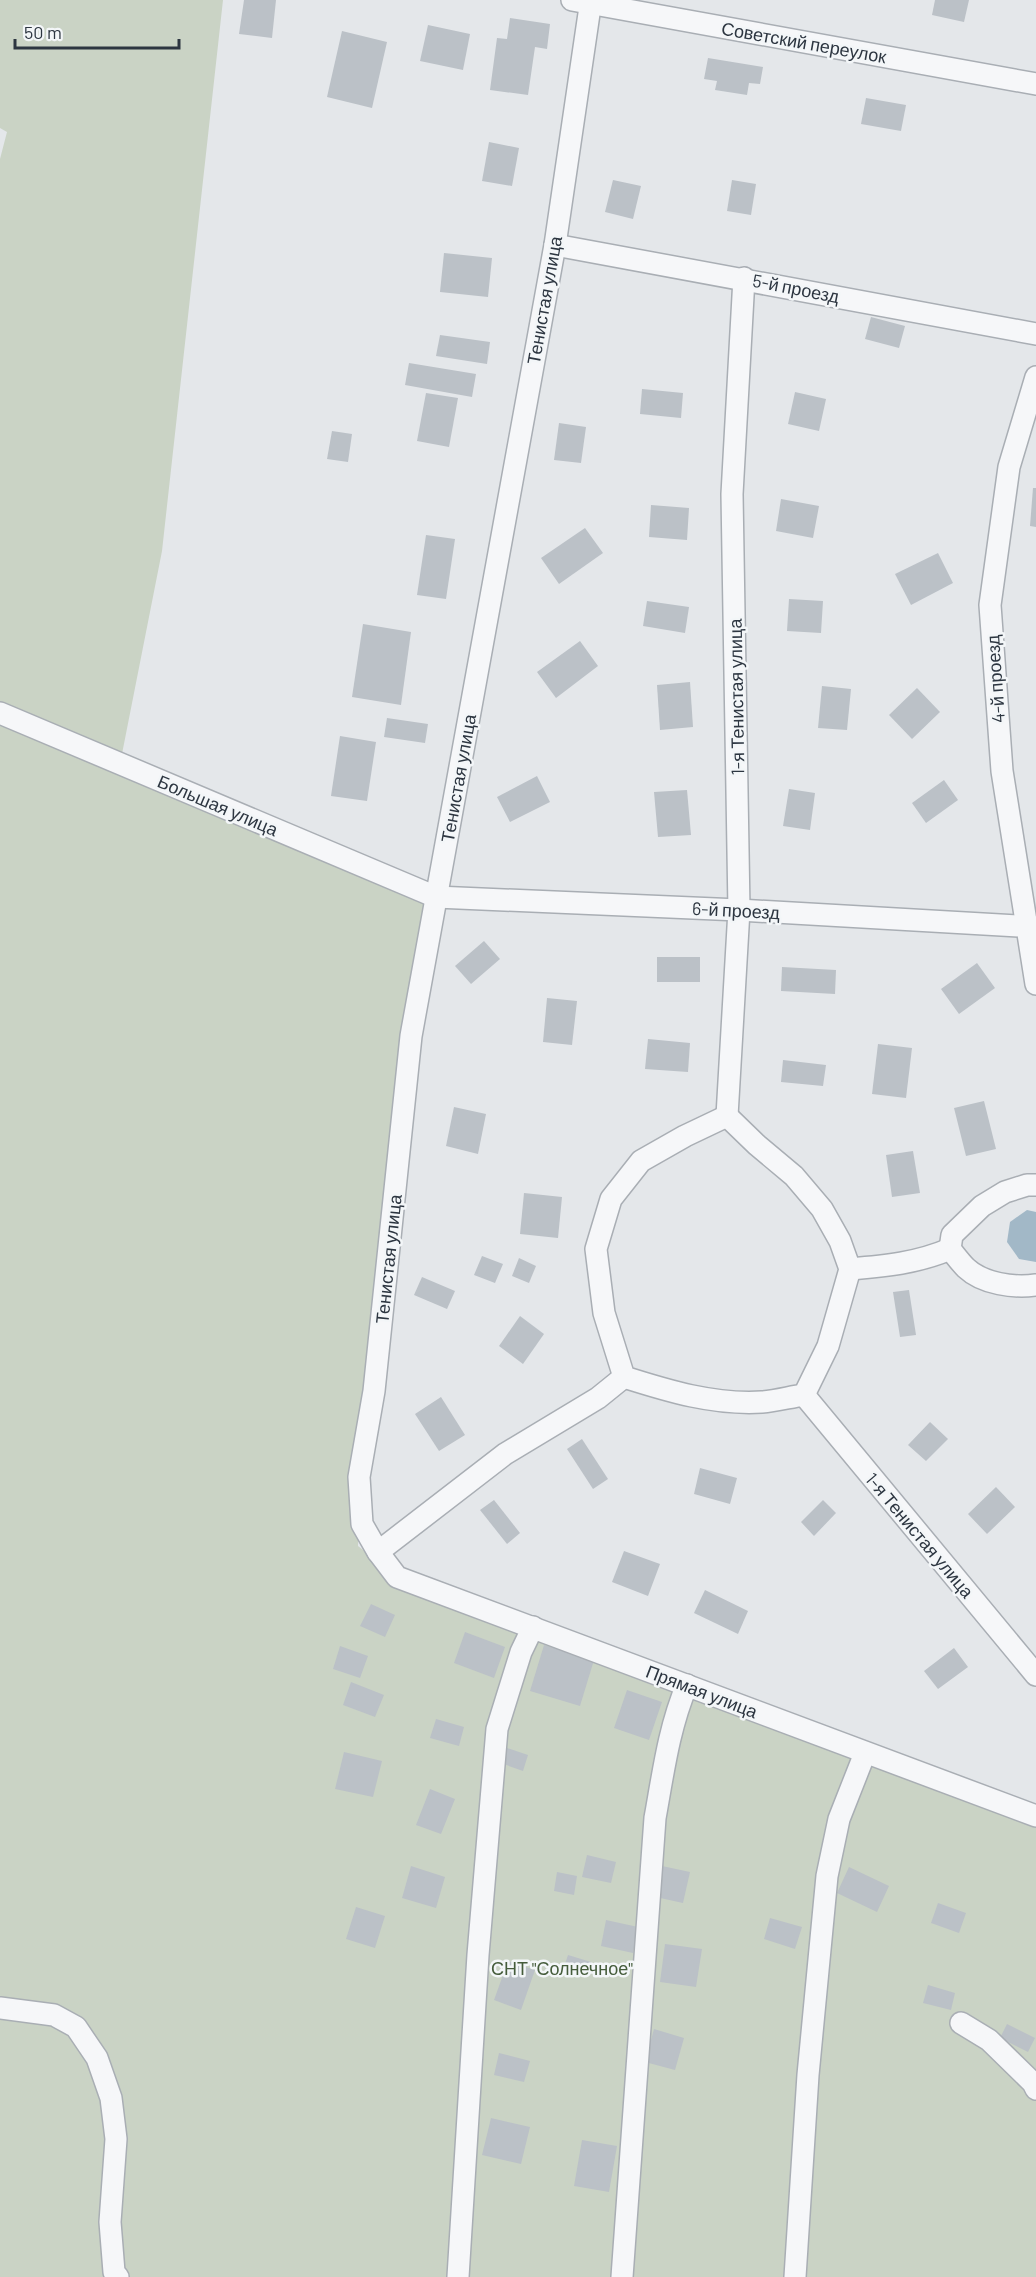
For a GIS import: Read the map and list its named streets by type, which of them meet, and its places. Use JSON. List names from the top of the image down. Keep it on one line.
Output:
{"streets":{"street":["Советский переулок","5-й проезд","Тенистая улица","4-й проезд","1-я Тенистая улица","Большая улица","6-й проезд","Прямая улица"]},"crossings":[["Советский переулок","Тенистая улица"],["5-й проезд","Тенистая улица"],["5-й проезд","1-я Тенистая улица"],["Тенистая улица","Большая улица"],["Тенистая улица","6-й проезд"],["Тенистая улица","Прямая улица"],["4-й проезд","6-й проезд"],["1-я Тенистая улица","6-й проезд"],["Большая улица","6-й проезд"]],"parks":["СНТ \"Солнечное\""],"scale_bar":"50 m"}
